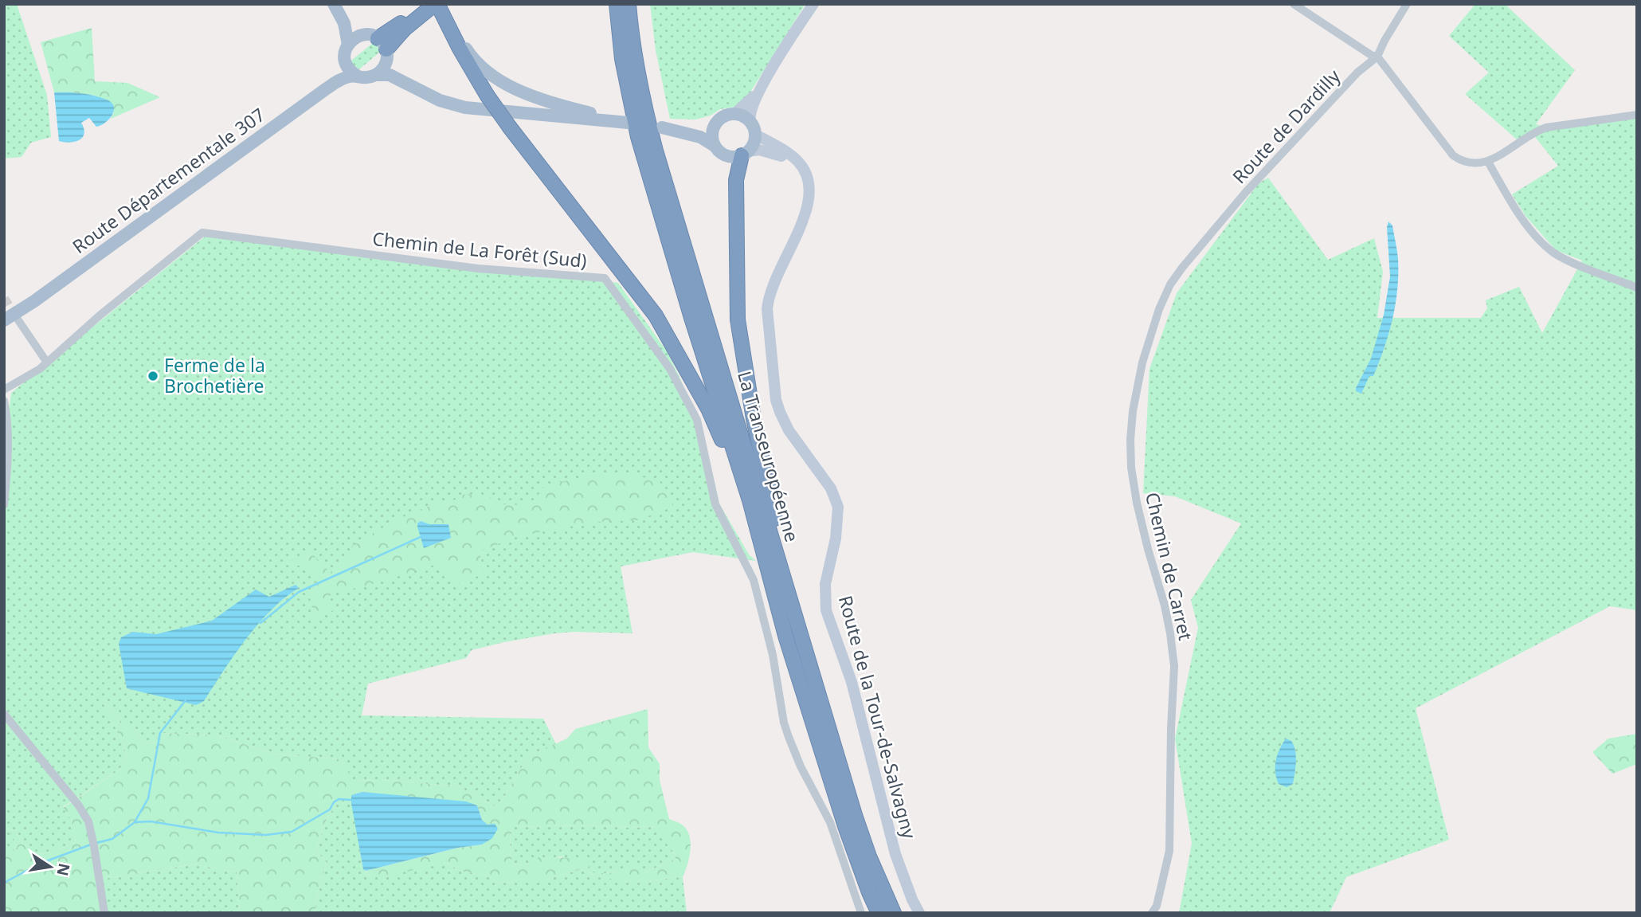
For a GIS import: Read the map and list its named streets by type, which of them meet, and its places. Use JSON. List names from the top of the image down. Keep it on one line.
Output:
{"streets":{"highway":["La Transeuropéenne"],"main road":["Route Départementale 307"],"street":["Route de Dardilly","Chemin de La Forêt (Sud)","Chemin de Carret","Route de la Tour-de-Salvagny"]},"crossings":[["Route de Dardilly","Chemin de Carret"]],"places":["Ferme de la Brochetière"],"north":"right"}
